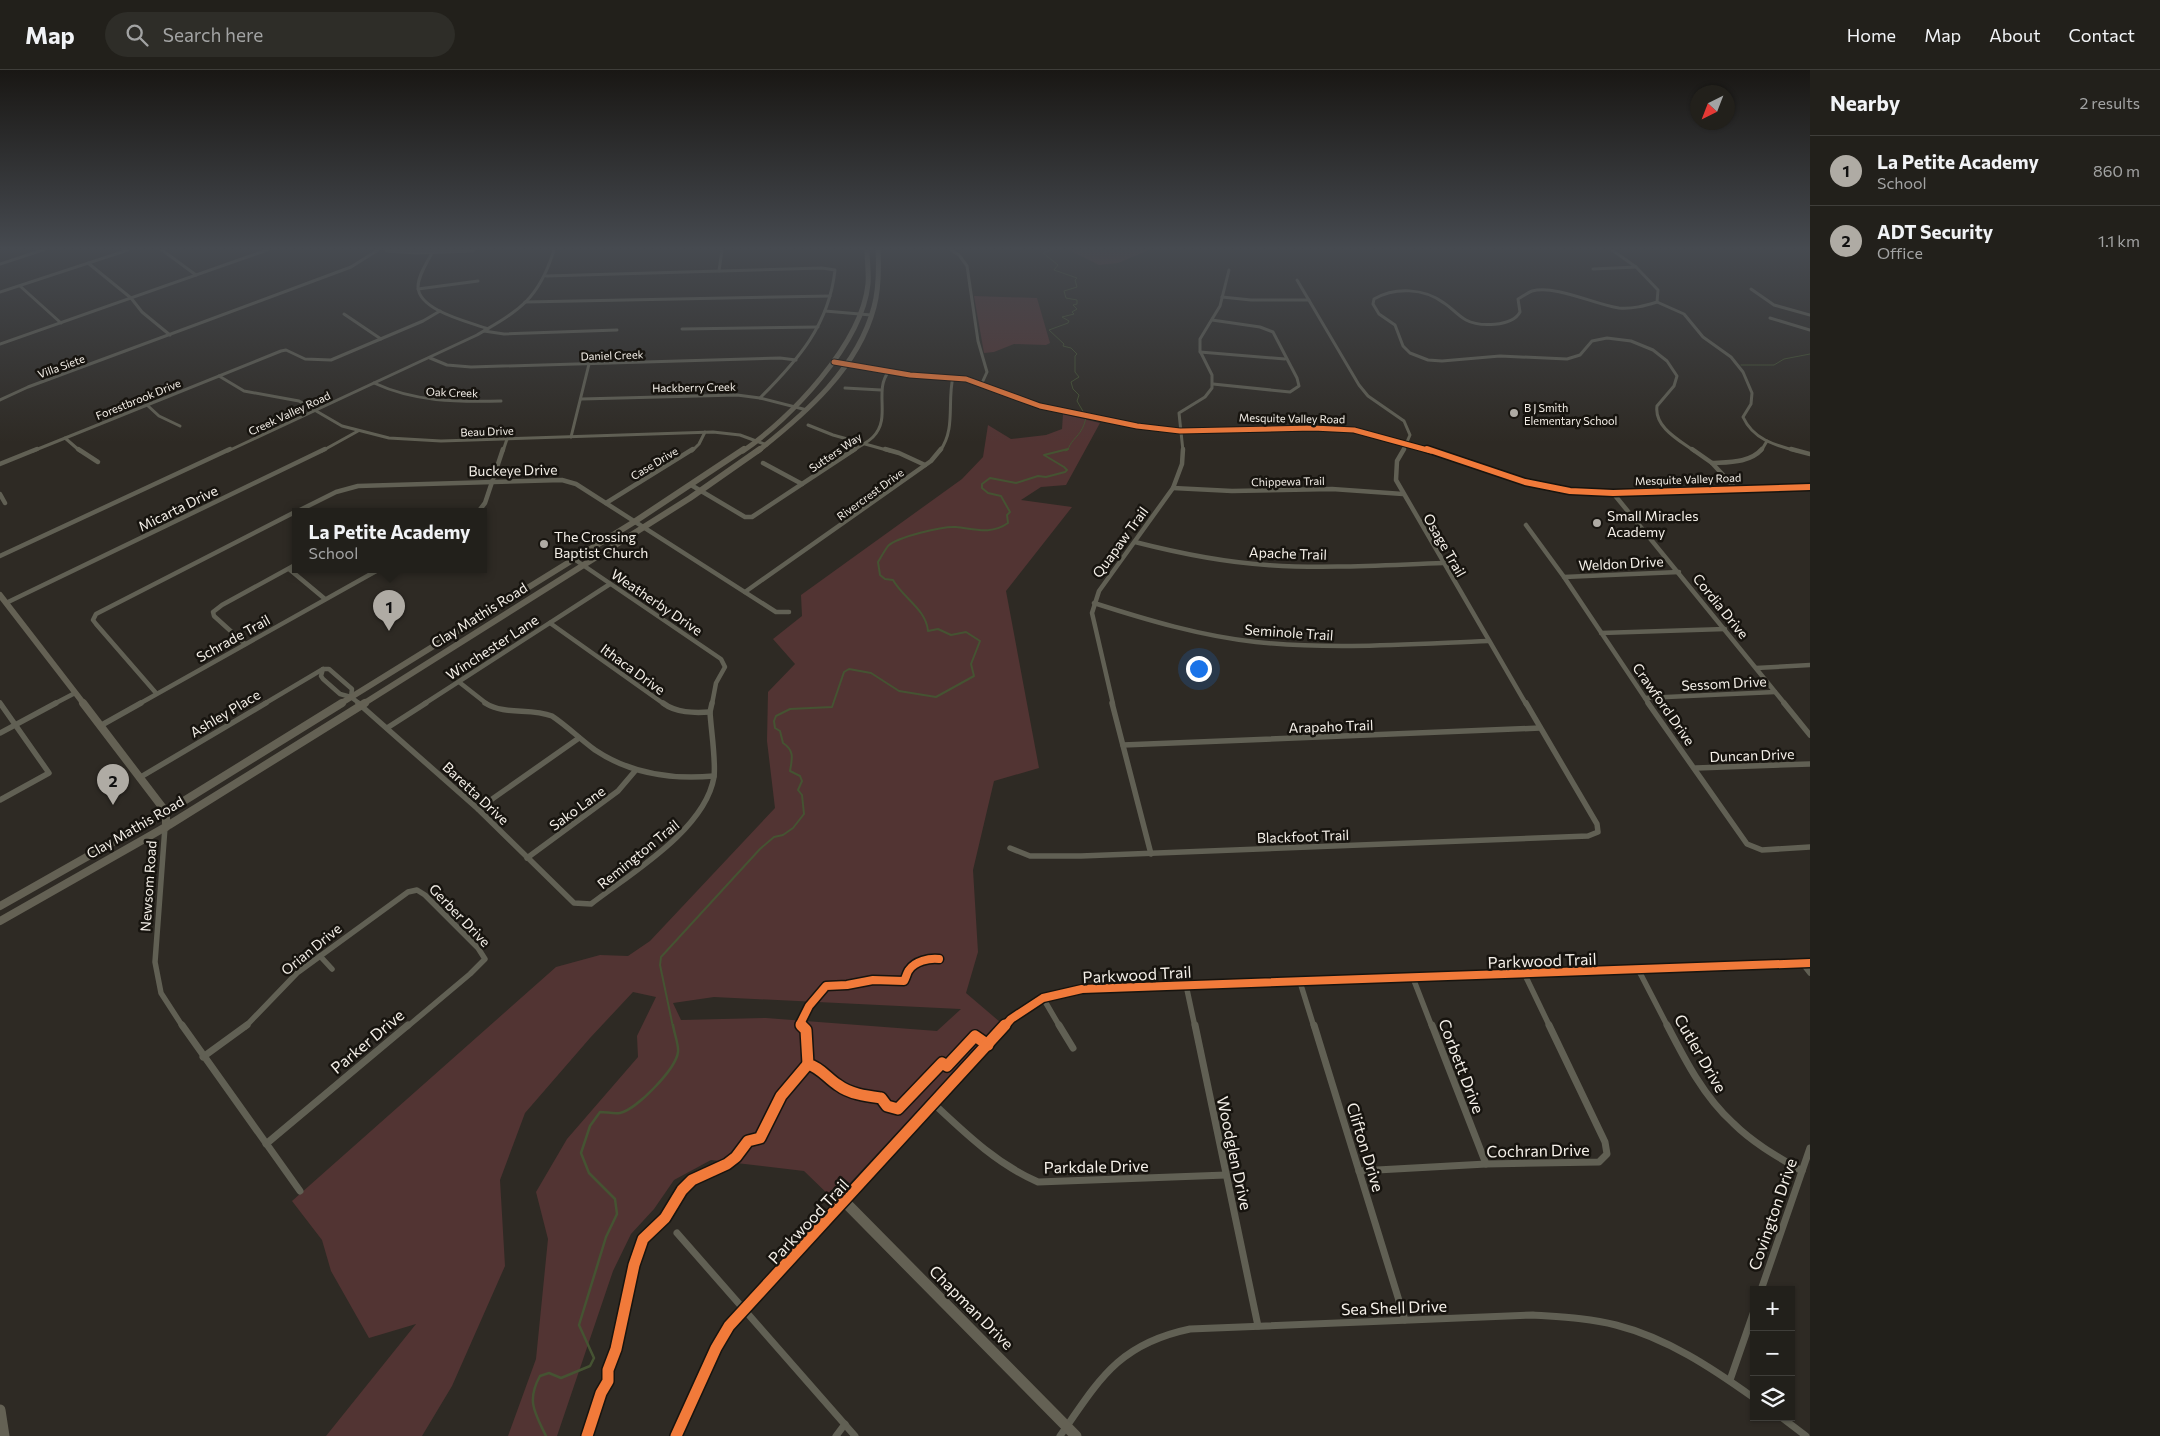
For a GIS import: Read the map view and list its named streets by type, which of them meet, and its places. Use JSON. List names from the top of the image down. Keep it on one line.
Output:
{"streets":{"street":["Daniel Creek","Villa Siete","Hackberry Creek","Oak Creek","Forestbrook Drive","Creek Valley Road","Mesquite Valley Road","Beau Drive","Sutters Way","Case Drive","Buckeye Drive","Chippewa Trail","Rivercrest Drive","Micarta Drive","Quapaw Trail","Osage Trail","Apache Trail","Weldon Drive","Weatherby Drive","Cordia Drive","Clay Mathis Road","Seminole Trail","Schrade Trail","Winchester Lane","Ithaca Drive","Sessom Drive","Crawford Drive","Ashley Place","Arapaho Trail","Duncan Drive","Baretta Drive","Sako Lane","Blackfoot Trail","Remington Trail","Newsom Road","Gerber Drive","Orian Drive","Parkwood Trail","Parker Drive","Cutler Drive","Corbett Drive","Clifton Drive","Cochran Drive","Woodglen Drive","Parkdale Drive","Covington Drive","Chapman Drive","Sea Shell Drive"]},"crossings":[["Daniel Creek","Creek Valley Road"],["Hackberry Creek","Clay Mathis Road"],["Oak Creek","Creek Valley Road"],["Forestbrook Drive","Beau Drive"],["Creek Valley Road","Beau Drive"],["Mesquite Valley Road","Sutters Way"],["Mesquite Valley Road","Rivercrest Drive"],["Mesquite Valley Road","Quapaw Trail"],["Mesquite Valley Road","Osage Trail"],["Mesquite Valley Road","Cordia Drive"],["Mesquite Valley Road","Clay Mathis Road"],["Beau Drive","Case Drive"],["Beau Drive","Micarta Drive"],["Beau Drive","Clay Mathis Road"],["Sutters Way","Clay Mathis Road"],["Case Drive","Buckeye Drive"],["Buckeye Drive","Rivercrest Drive"],["Buckeye Drive","Clay Mathis Road"],["Buckeye Drive","Schrade Trail"],["Chippewa Trail","Quapaw Trail"],["Chippewa Trail","Osage Trail"],["Quapaw Trail","Apache Trail"],["Quapaw Trail","Seminole Trail"],["Quapaw Trail","Arapaho Trail"],["Quapaw Trail","Blackfoot Trail"],["Osage Trail","Apache Trail"],["Osage Trail","Seminole Trail"],["Osage Trail","Arapaho Trail"],["Osage Trail","Blackfoot Trail"],["Weldon Drive","Cordia Drive"],["Weldon Drive","Crawford Drive"],["Weatherby Drive","Clay Mathis Road"],["Weatherby Drive","Winchester Lane"],["Weatherby Drive","Remington Trail"],["Cordia Drive","Sessom Drive"],["Clay Mathis Road","Baretta Drive"],["Clay Mathis Road","Newsom Road"],["Winchester Lane","Ithaca Drive"],["Winchester Lane","Baretta Drive"],["Ithaca Drive","Remington Trail"],["Sessom Drive","Crawford Drive"],["Crawford Drive","Duncan Drive"],["Ashley Place","Baretta Drive"],["Baretta Drive","Sako Lane"],["Baretta Drive","Remington Trail"],["Newsom Road","Orian Drive"],["Newsom Road","Parker Drive"],["Gerber Drive","Orian Drive"],["Gerber Drive","Parker Drive"],["Parkwood Trail","Cutler Drive"],["Parkwood Trail","Corbett Drive"],["Parkwood Trail","Clifton Drive"],["Parkwood Trail","Cochran Drive"],["Parkwood Trail","Woodglen Drive"],["Parkwood Trail","Parkdale Drive"],["Parkwood Trail","Chapman Drive"],["Cutler Drive","Covington Drive"],["Corbett Drive","Cochran Drive"],["Clifton Drive","Cochran Drive"],["Clifton Drive","Sea Shell Drive"],["Woodglen Drive","Parkdale Drive"],["Woodglen Drive","Sea Shell Drive"],["Chapman Drive","Sea Shell Drive"]],"places":["B J Smith Elementary School","Small Miracles Academy","The Crossing Baptist Church"],"north":"bottom left","page":{"header":"Map","search":"Search here","nav":["Home","Map","About","Contact"],"heading":["Nearby","2 results"],"list":[{"mark":"1","name":"La Petite Academy","note":"School","value":"860 m"},{"mark":"2","name":"ADT Security","note":"Office","value":"1.1 km"}],"popup":["La Petite Academy","School"],"pins":["1","2"],"map_buttons":["+","−"]}}
